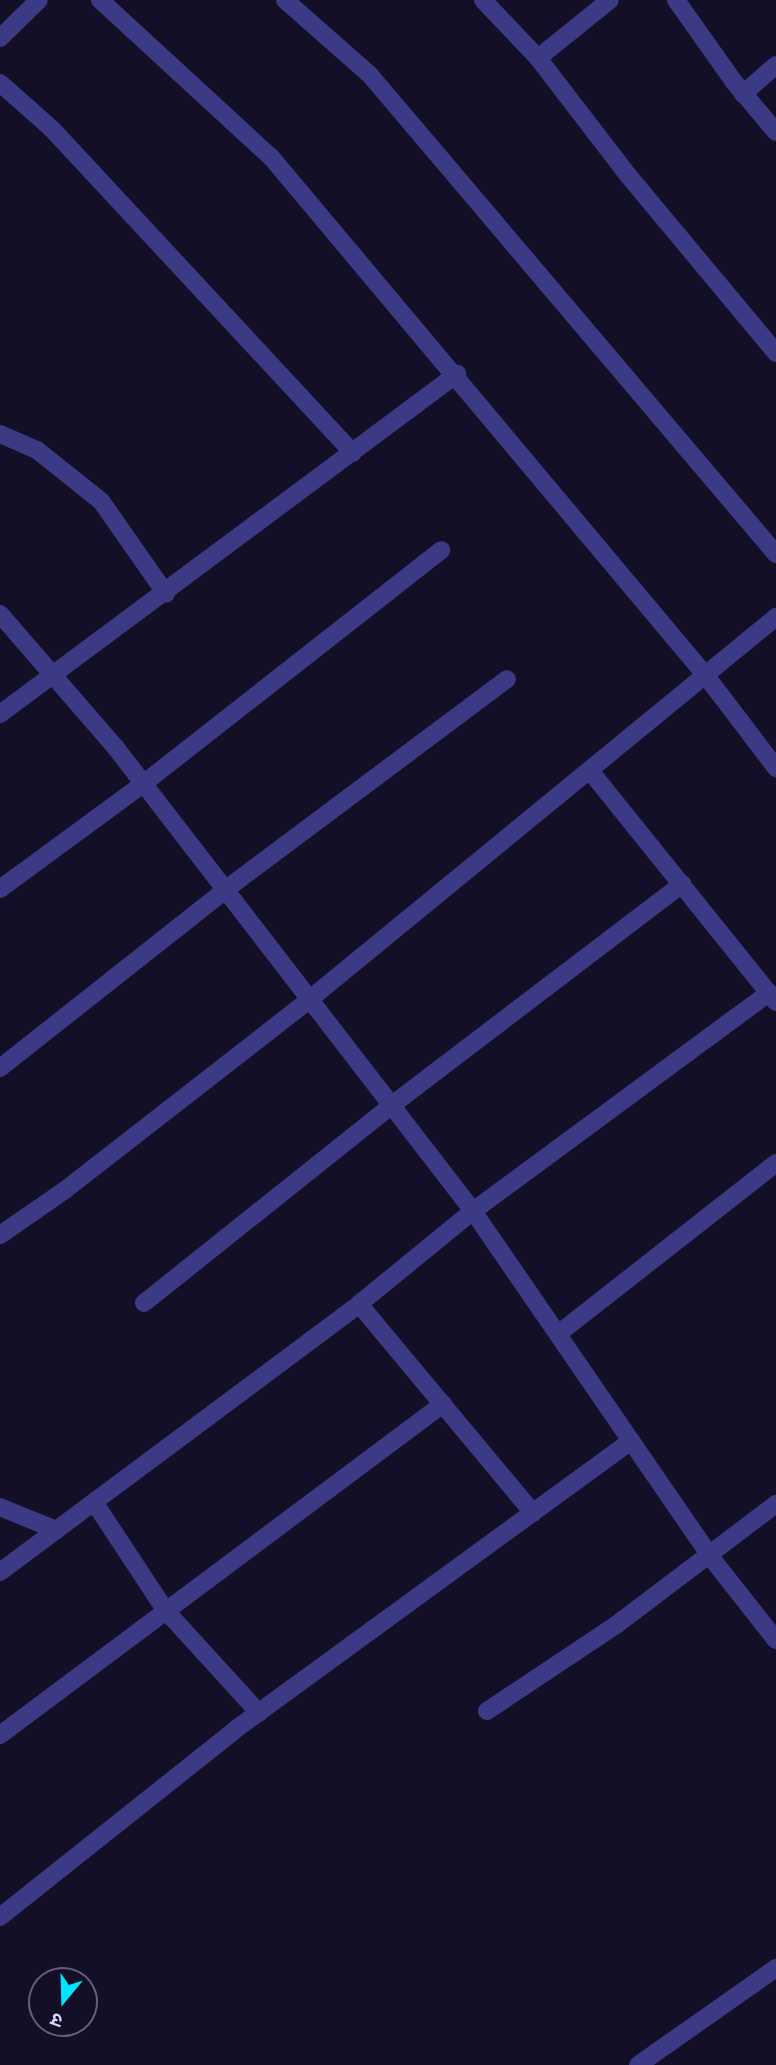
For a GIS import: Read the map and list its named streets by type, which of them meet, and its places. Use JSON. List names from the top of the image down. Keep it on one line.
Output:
{"north":"bottom"}
